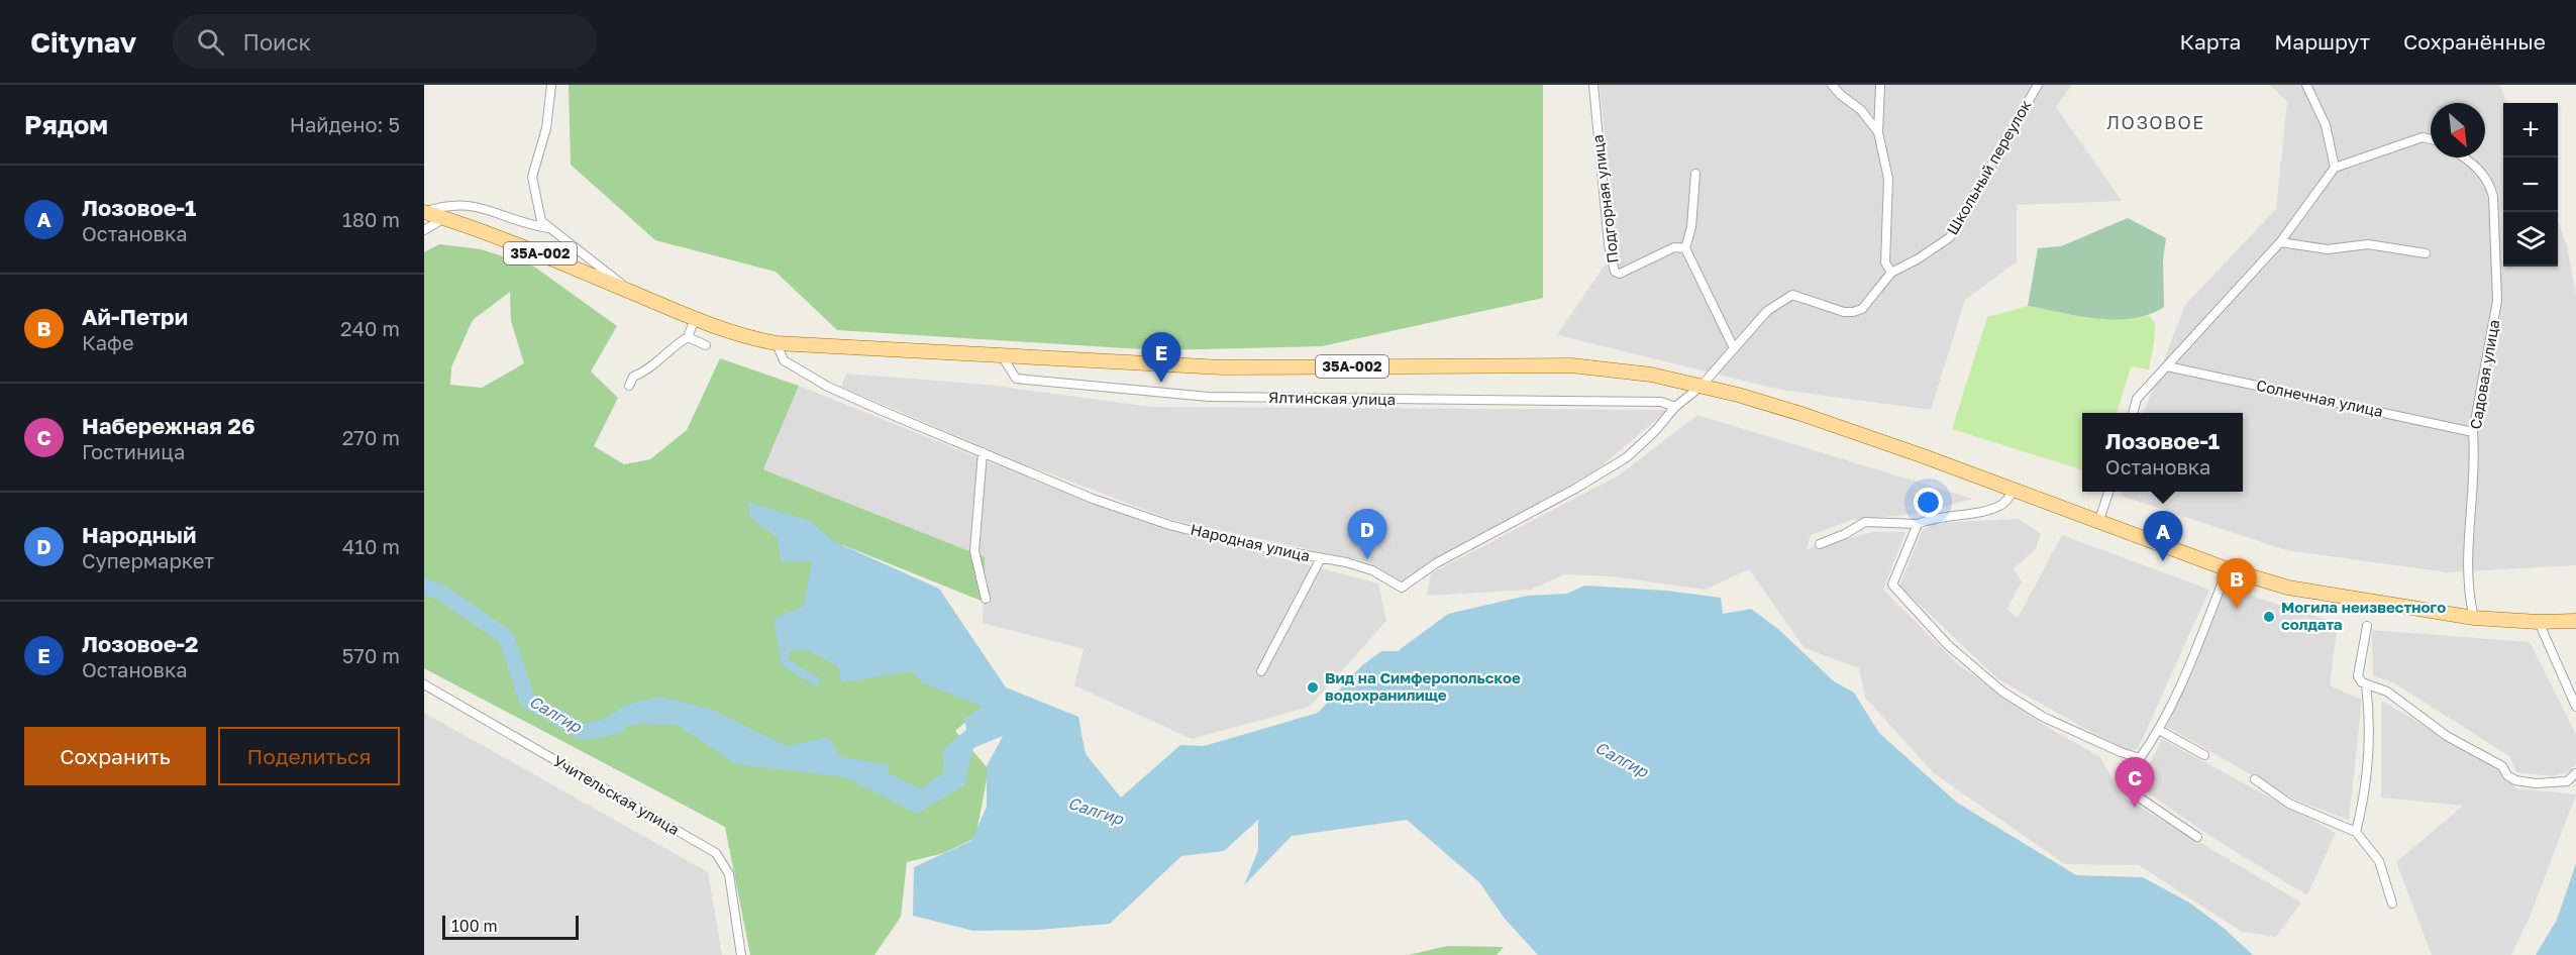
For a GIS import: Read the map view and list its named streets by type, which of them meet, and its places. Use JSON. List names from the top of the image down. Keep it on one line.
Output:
{"streets":{"main road":["35А-002"],"street":["Школьный переулок","Подгорная улица","Садовая улица","Ялтинская улица","Солнечная улица","Народная улица","Учительская улица"]},"crossings":[["Школьный переулок","Народная улица"],["35А-002","Садовая улица"],["35А-002","Ялтинская улица"],["35А-002","Народная улица"],["Садовая улица","Солнечная улица"],["Ялтинская улица","Народная улица"]],"districts":["ЛОЗОВОЕ"],"water":["Салгир"],"places":["Могила неизвестного солдата","Вид на Симферопольское водохранилище"],"scale_bar":"100 m","north":"bottom right","page":{"header":"Citynav","search":"Поиск","nav":["Карта","Маршрут","Сохранённые"],"heading":["Рядом","Найдено: 5"],"map_buttons":["+","−"],"list":[{"mark":"A","name":"Лозовое-1","note":"Остановка","value":"180 m"},{"mark":"B","name":"Ай-Петри","note":"Кафе","value":"240 m"},{"mark":"C","name":"Набережная 26","note":"Гостиница","value":"270 m"},{"mark":"D","name":"Народный","note":"Супермаркет","value":"410 m"},{"mark":"E","name":"Лозовое-2","note":"Остановка","value":"570 m"}],"pins":["E","D","A","B","C"],"popup":["Лозовое-1","Остановка"],"buttons":["Сохранить","Поделиться"],"scale":"100 m"}}
